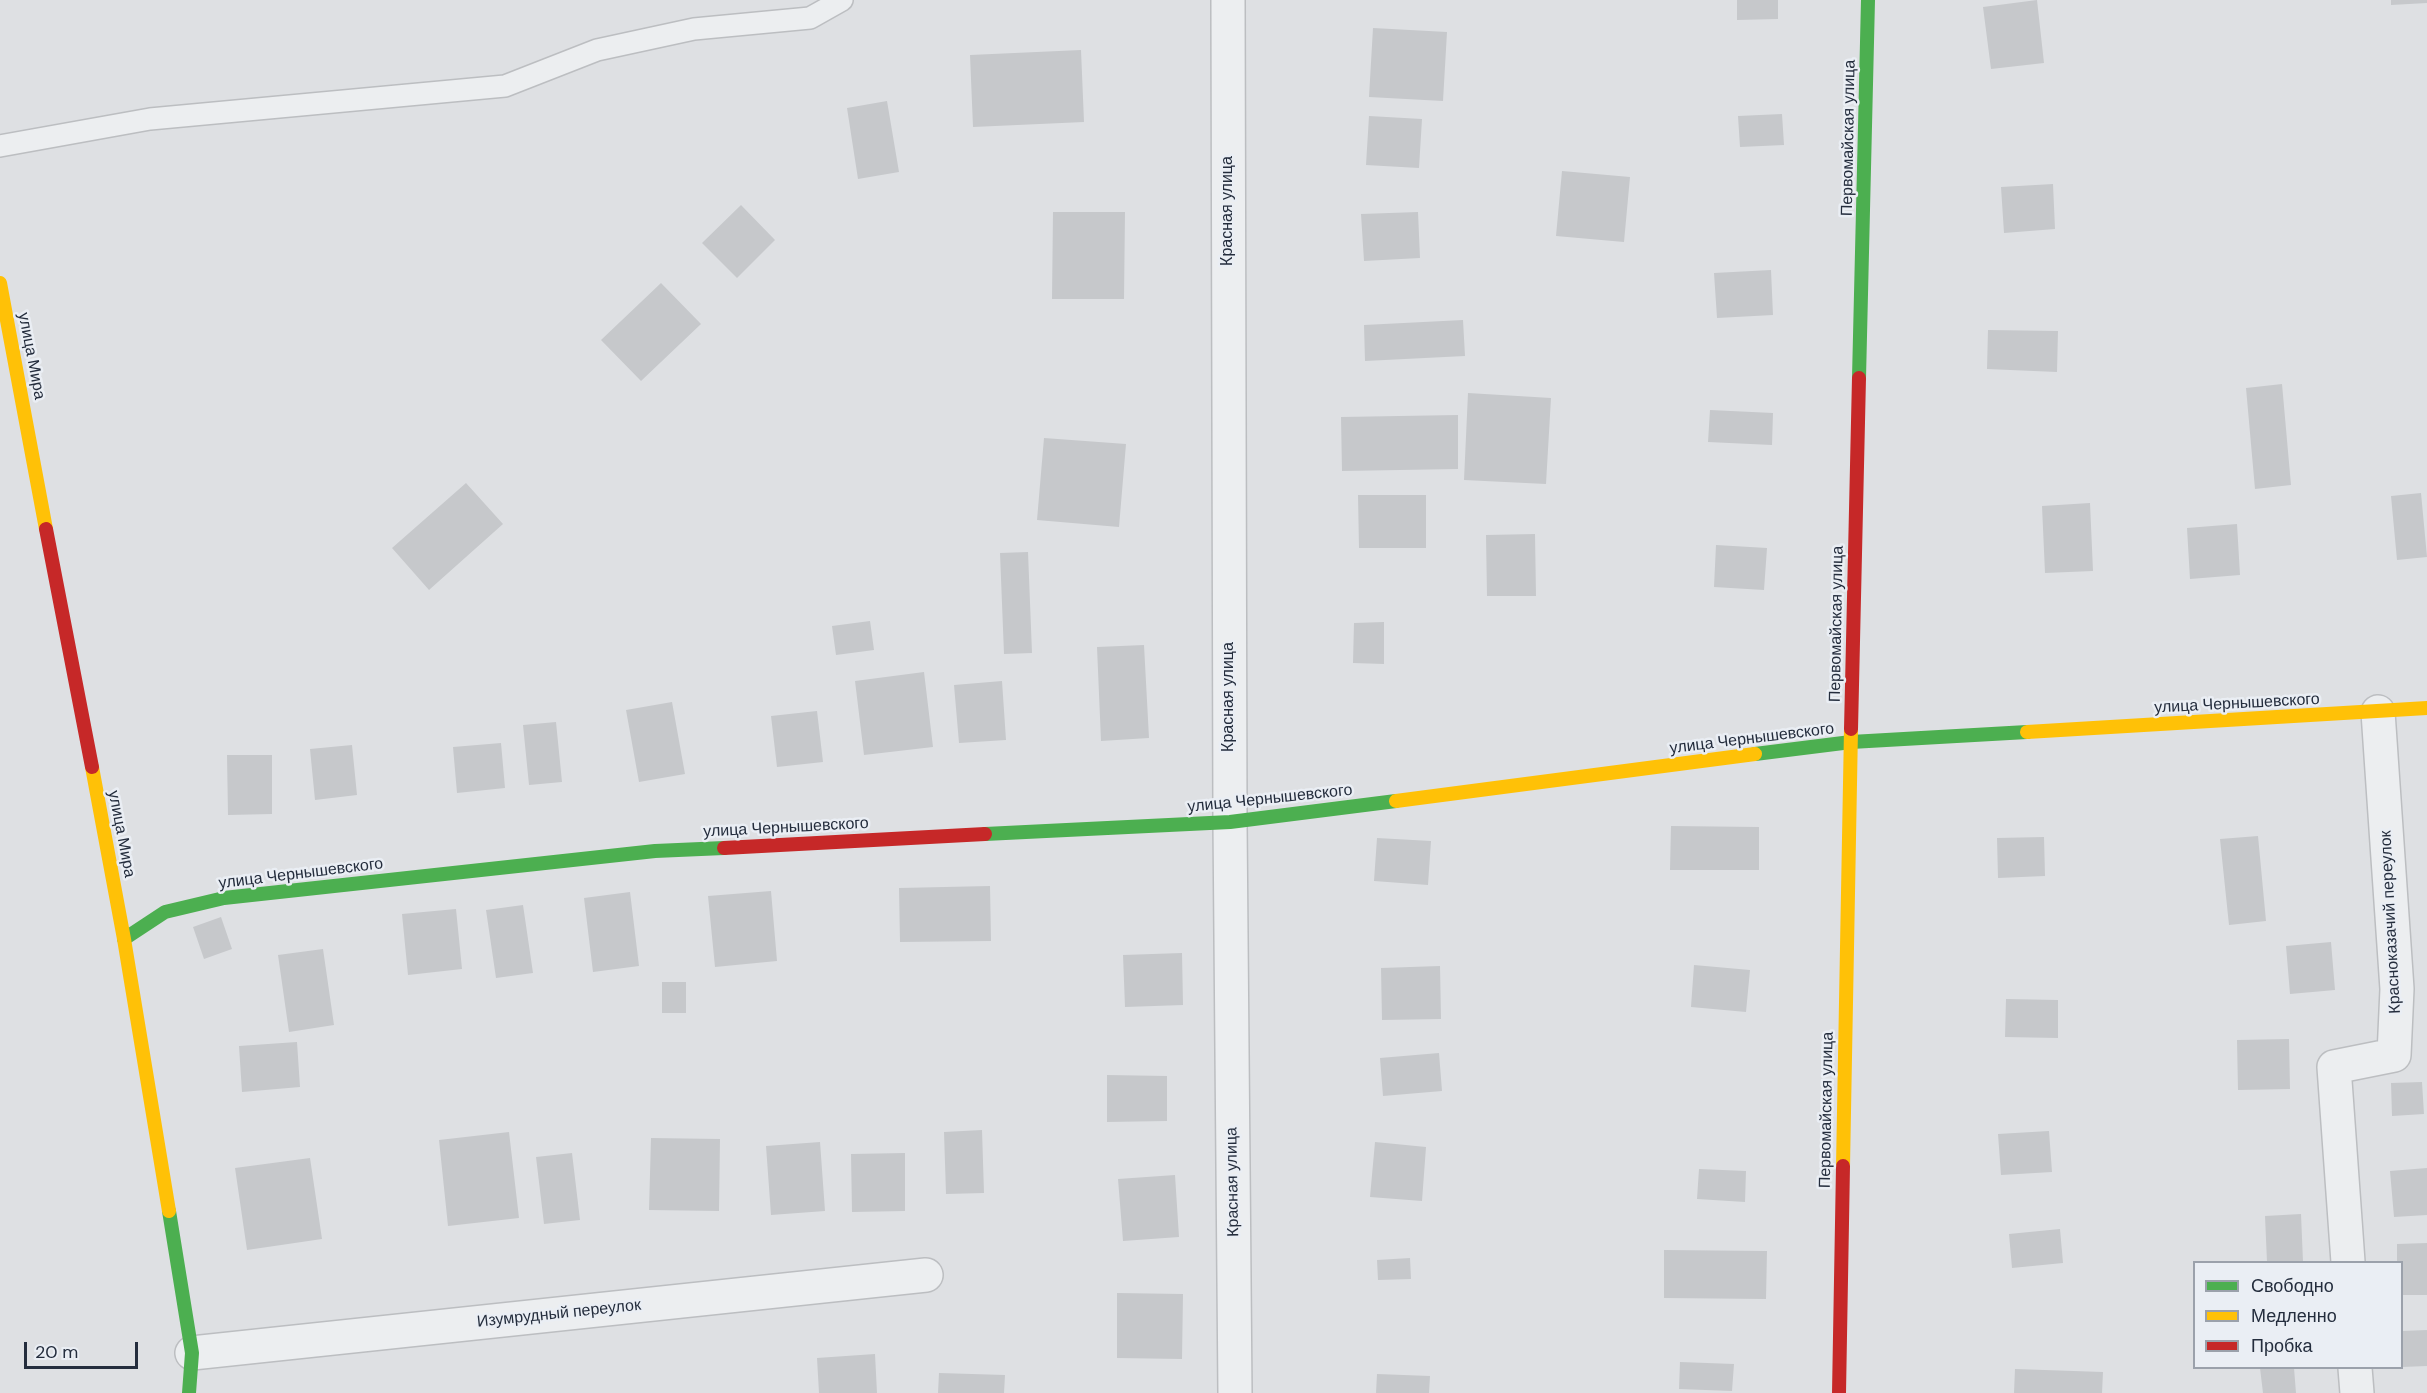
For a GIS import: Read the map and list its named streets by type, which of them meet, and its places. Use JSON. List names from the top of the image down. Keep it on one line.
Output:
{"streets":{"street":["Первомайская улица","Красная улица","улица Мира","улица Чернышевского","Красноказачий переулок","Изумрудный переулок"]},"crossings":[["Первомайская улица","улица Чернышевского"],["Красная улица","улица Чернышевского"],["улица Мира","улица Чернышевского"],["улица Мира","Изумрудный переулок"],["улица Чернышевского","Красноказачий переулок"]],"legend":["Свободно","Медленно","Пробка"],"scale_bar":"20 m"}
